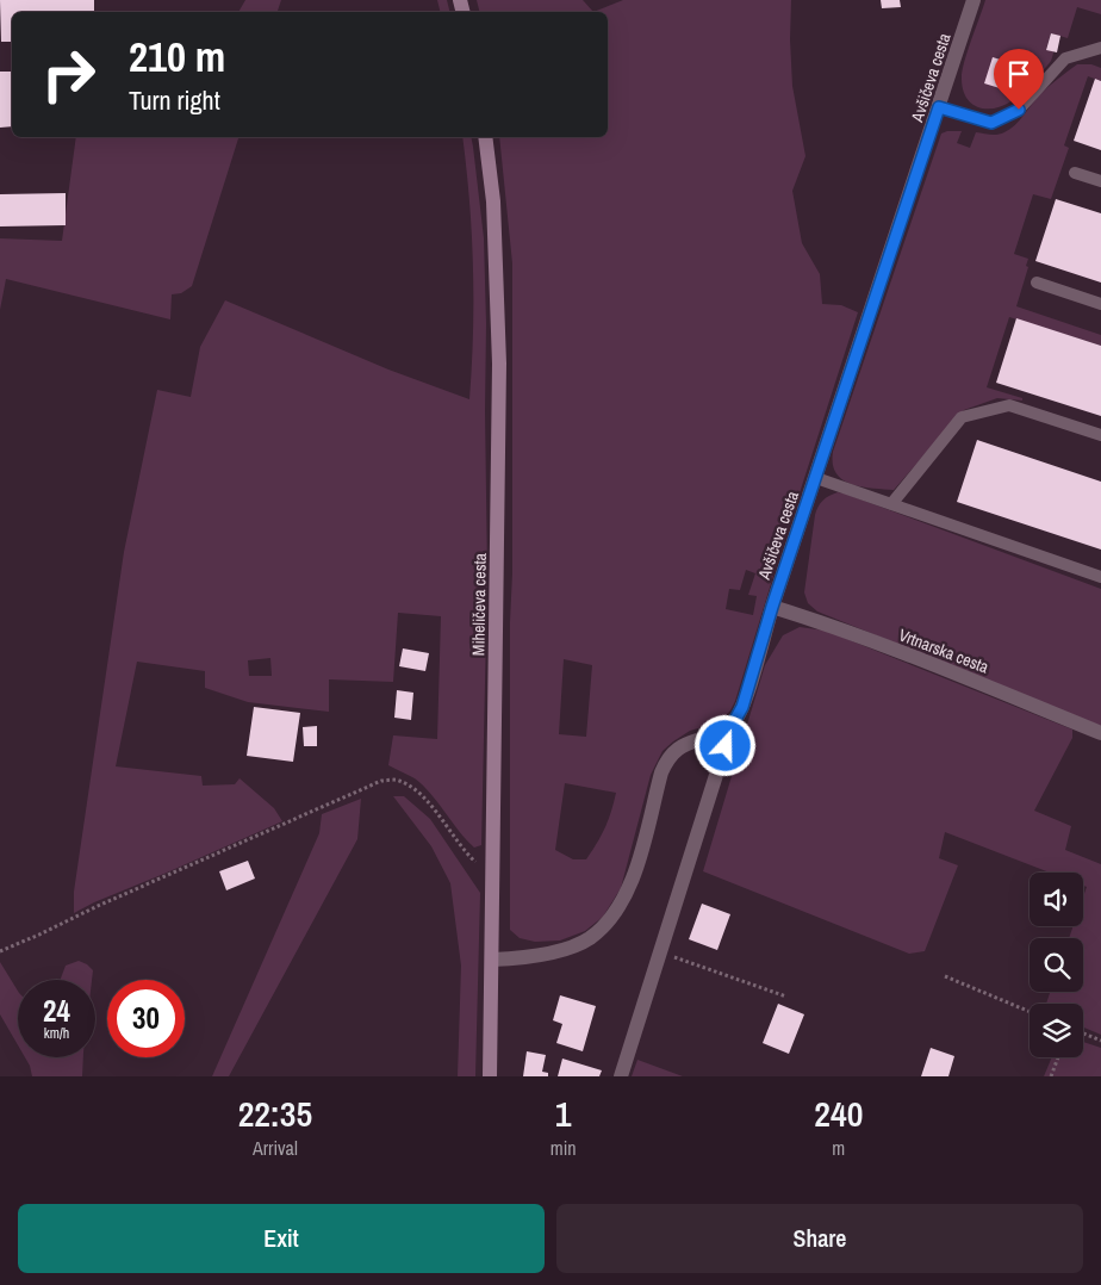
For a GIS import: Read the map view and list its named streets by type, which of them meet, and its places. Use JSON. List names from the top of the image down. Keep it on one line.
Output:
{"streets":{"street":["Avšičeva cesta","Miheličeva cesta","Vrtnarska cesta"]},"crossings":[["Avšičeva cesta","Vrtnarska cesta"]],"page":{"turn":["210 m","Turn right"],"speed":"24 km/h","limit":"30","eta":["22:35","Arrival","1","min","240","m"],"buttons":["Exit","Share"]}}
